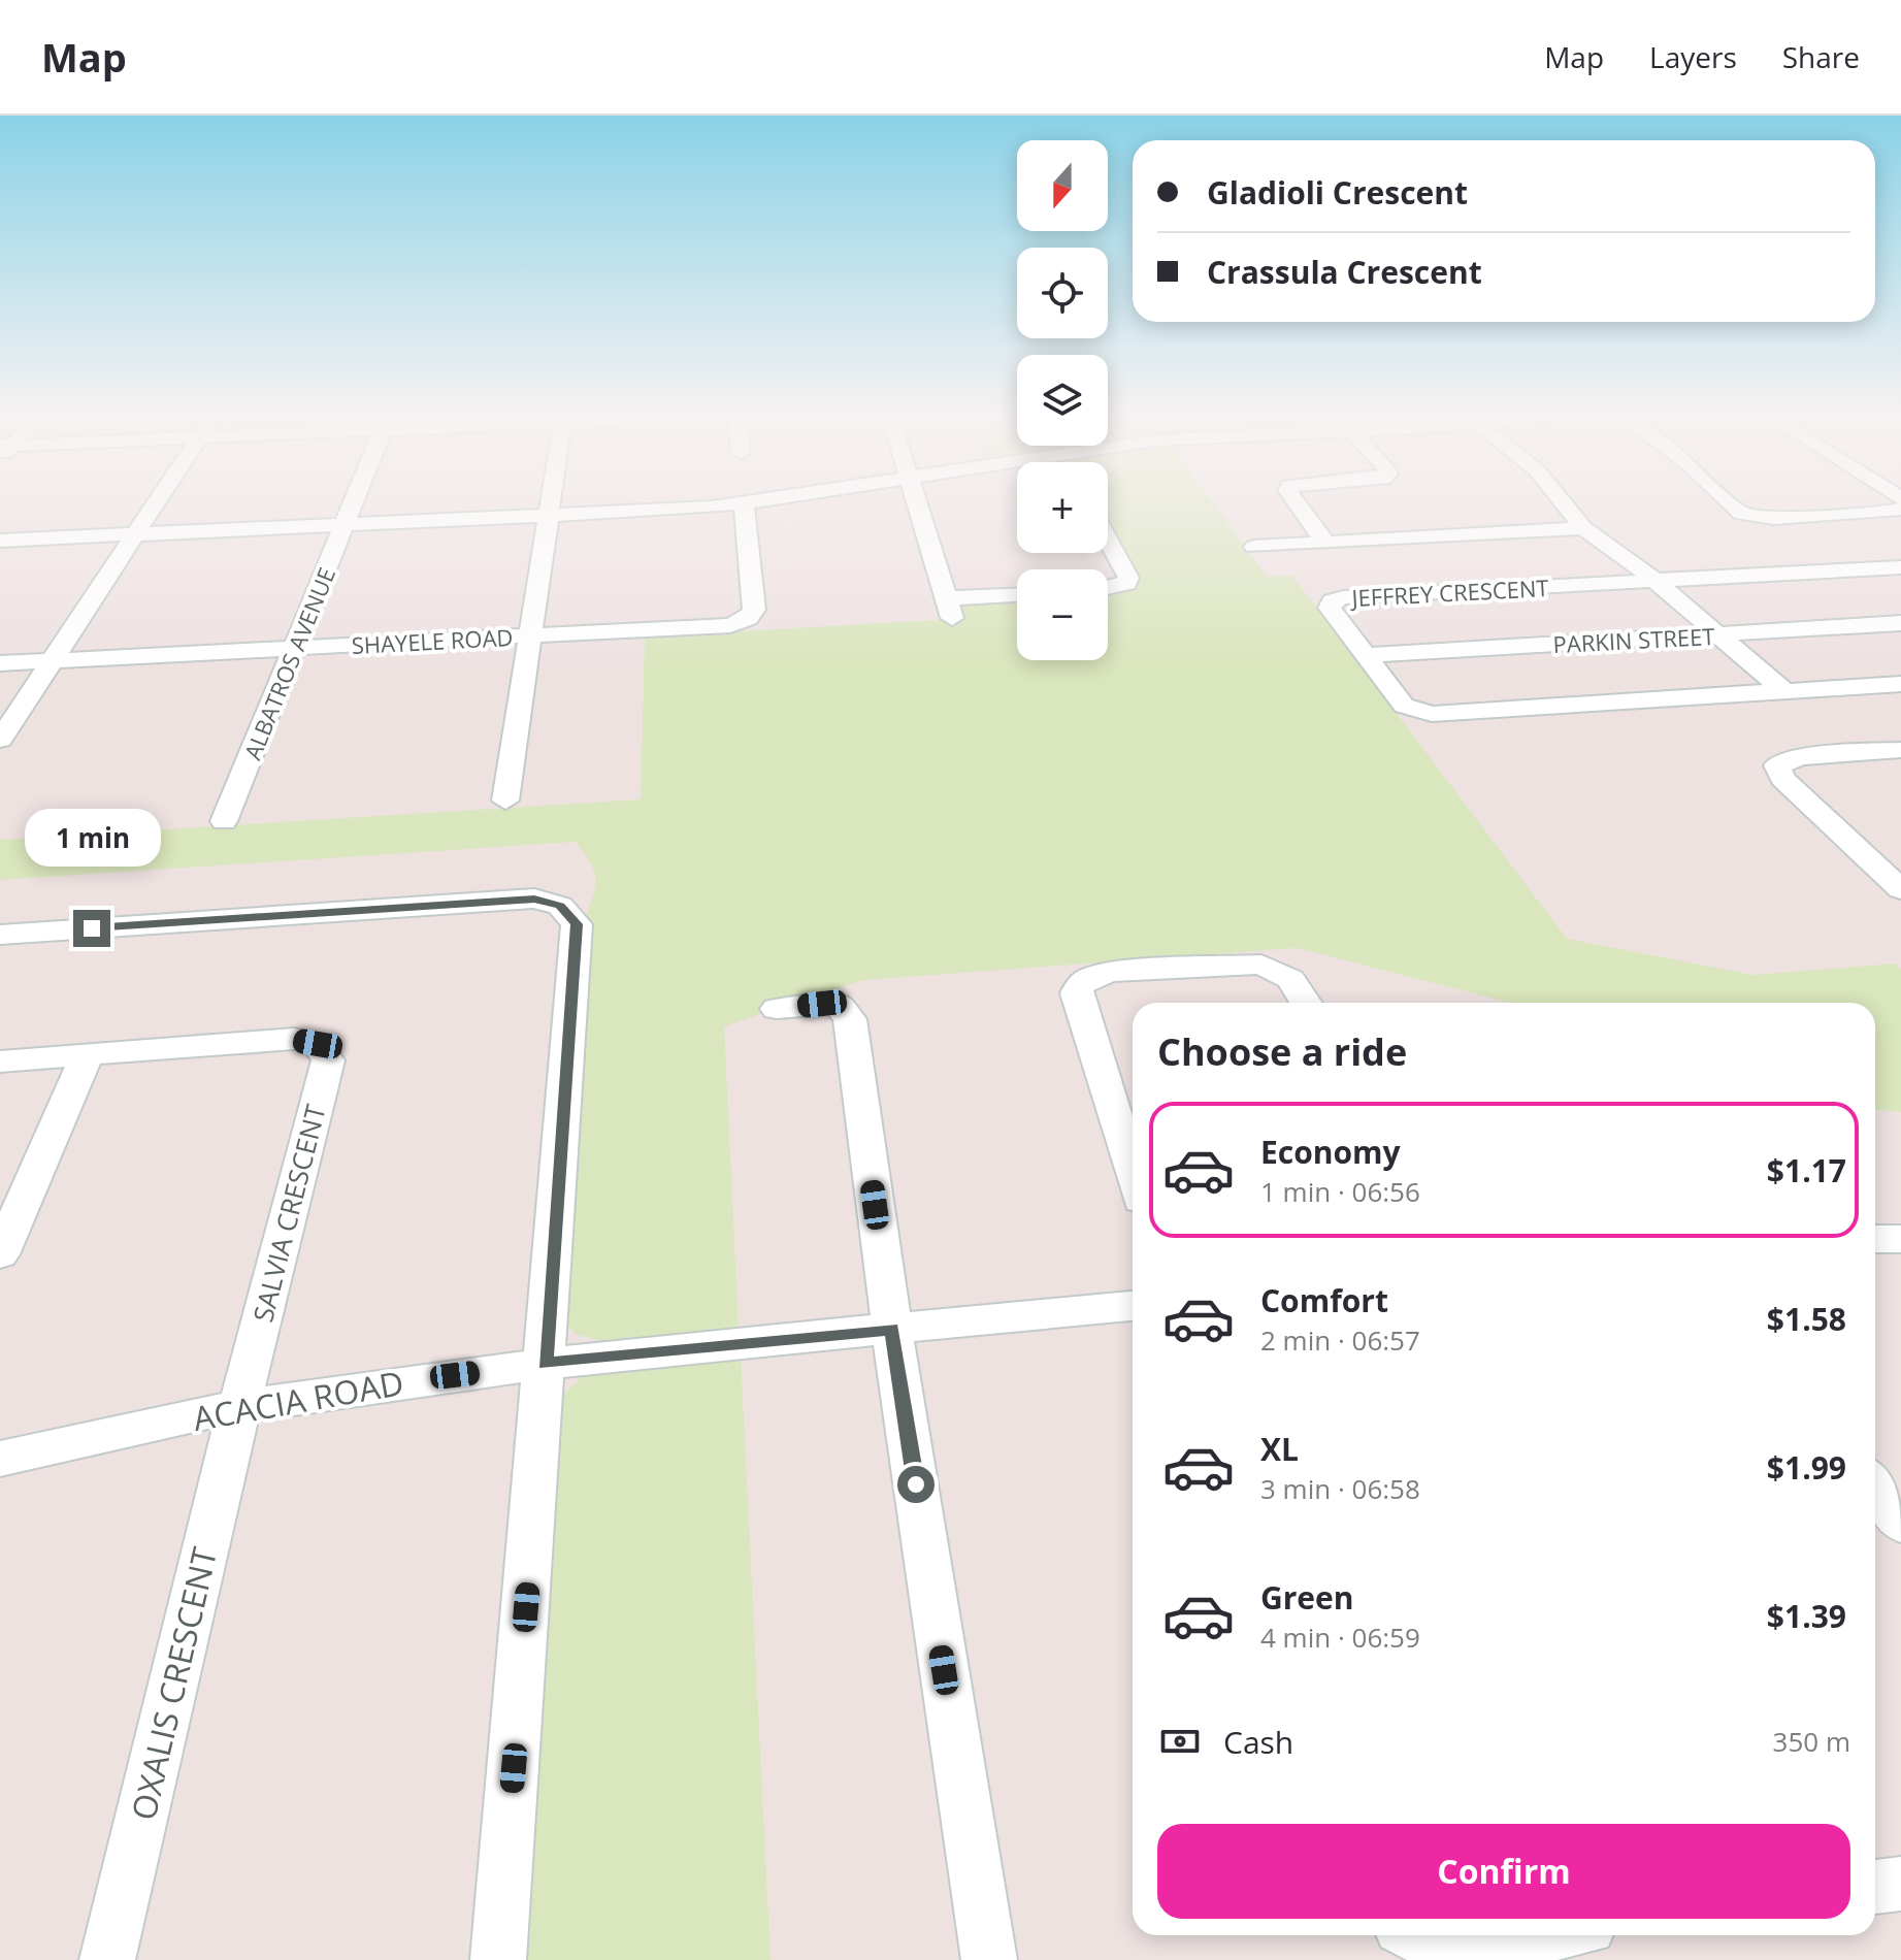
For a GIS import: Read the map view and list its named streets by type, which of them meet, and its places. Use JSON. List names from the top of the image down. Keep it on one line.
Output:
{"streets":{"street":["JEFFREY CRESCENT","PARKIN STREET","SHAYELE ROAD","ALBATROS AVENUE","SALVIA CRESCENT","ACACIA ROAD","OXALIS CRESCENT"]},"crossings":[["JEFFREY CRESCENT","PARKIN STREET"],["SHAYELE ROAD","ALBATROS AVENUE"],["SALVIA CRESCENT","ACACIA ROAD"],["SALVIA CRESCENT","OXALIS CRESCENT"],["ACACIA ROAD","OXALIS CRESCENT"]],"north":"bottom","page":{"header":"Map","nav":["Map","Layers","Share"],"map_buttons":["+","−"],"banner":["Gladioli Crescent","Crassula Crescent"],"bubble":"1 min","heading":"Choose a ride","list":[{"name":"Economy","note":"1 min · 06:56","value":"$1.17"},{"name":"Comfort","note":"2 min · 06:57","value":"$1.58"},{"name":"XL","note":"3 min · 06:58","value":"$1.99"},{"name":"Green","note":"4 min · 06:59","value":"$1.39"}],"pay":["Cash","350 m"],"buttons":"Confirm"}}
